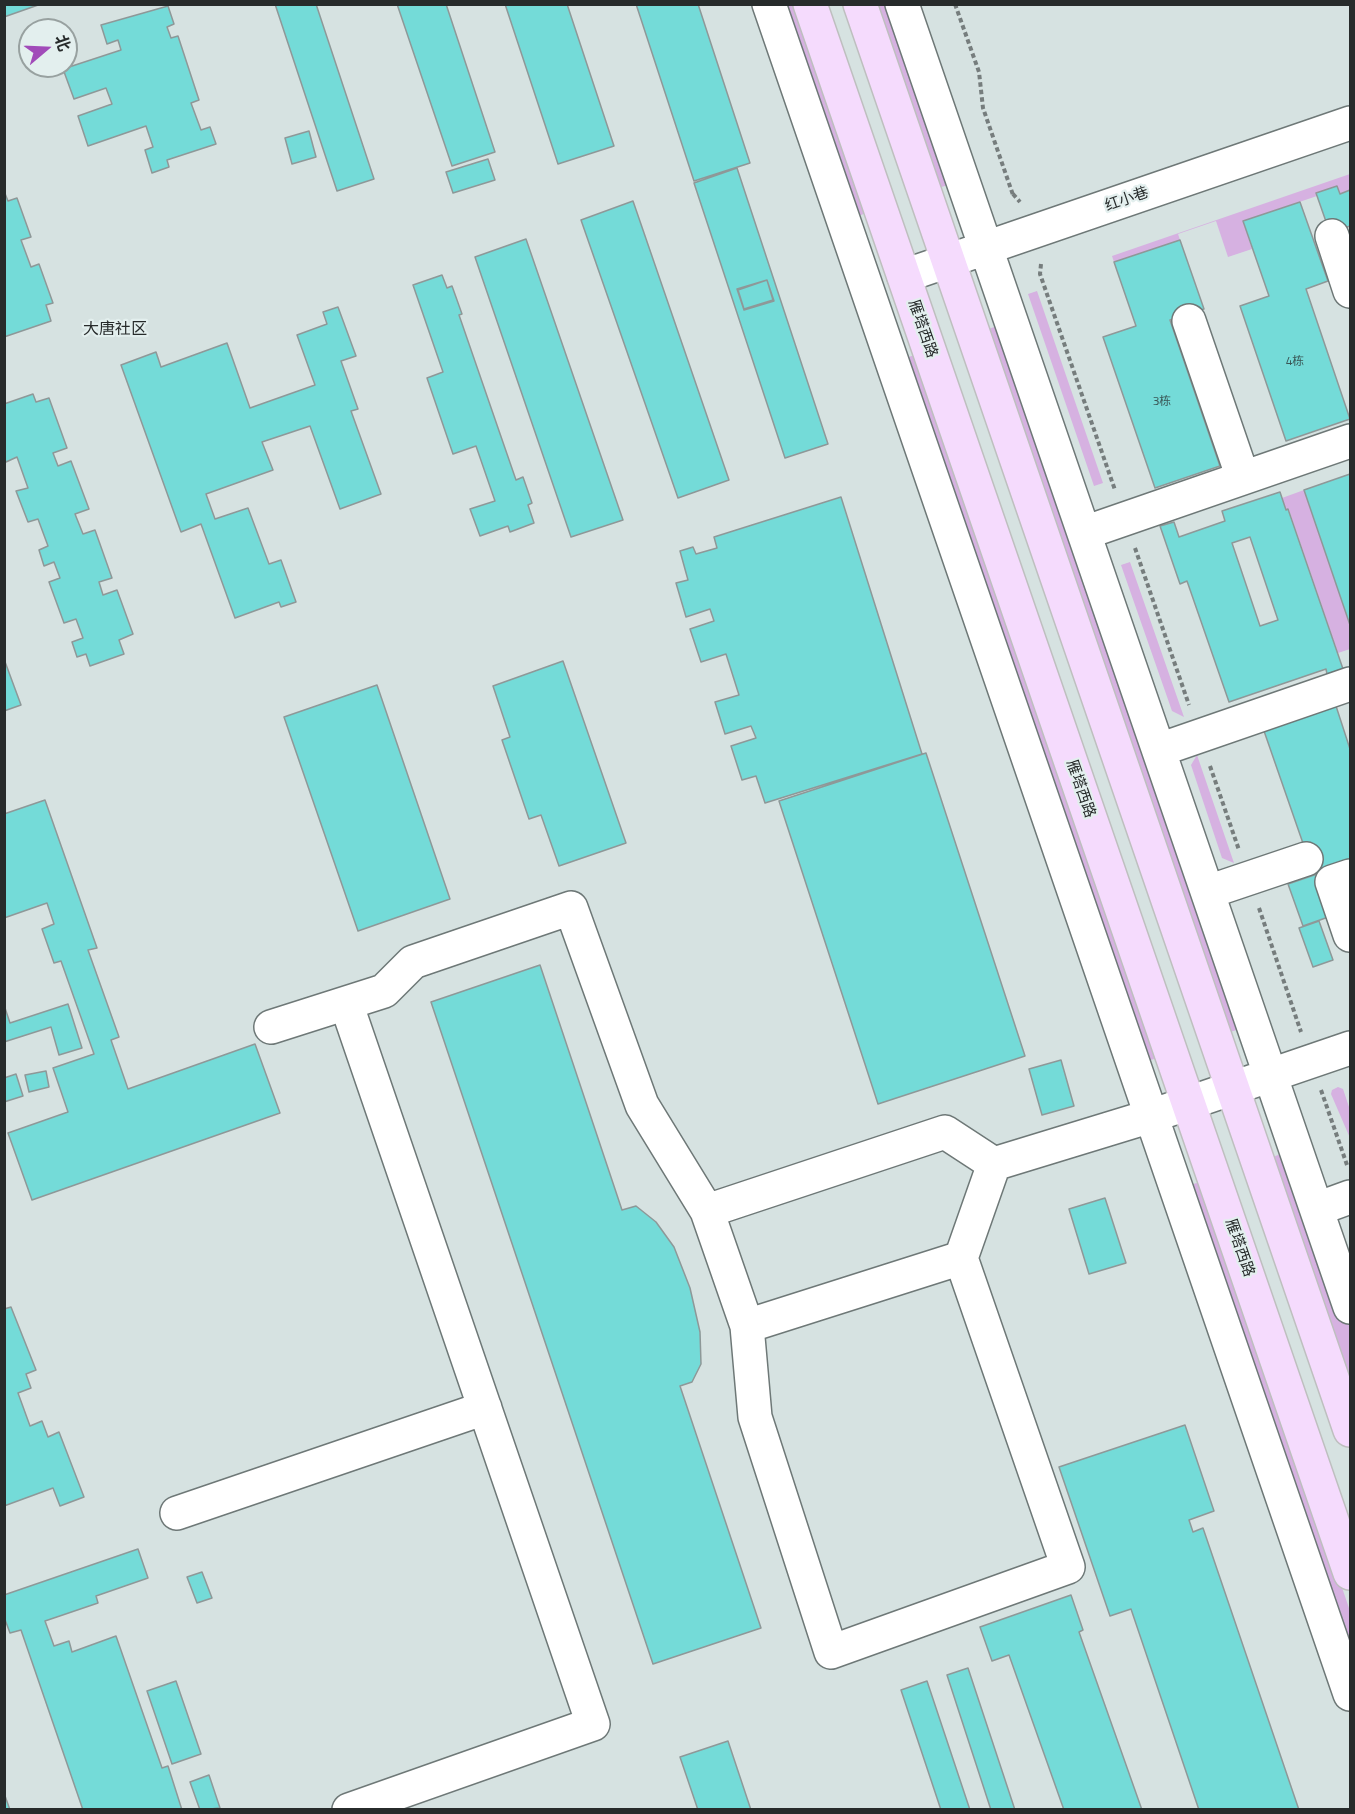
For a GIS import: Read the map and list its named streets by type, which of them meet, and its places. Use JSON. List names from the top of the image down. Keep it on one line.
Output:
{"streets":{"main road":["雁塔西路"],"street":["红小巷"]},"crossings":[["红小巷","雁塔西路"]],"districts":["大唐社区"],"house_numbers":["4栋","3栋"],"north":"right"}
